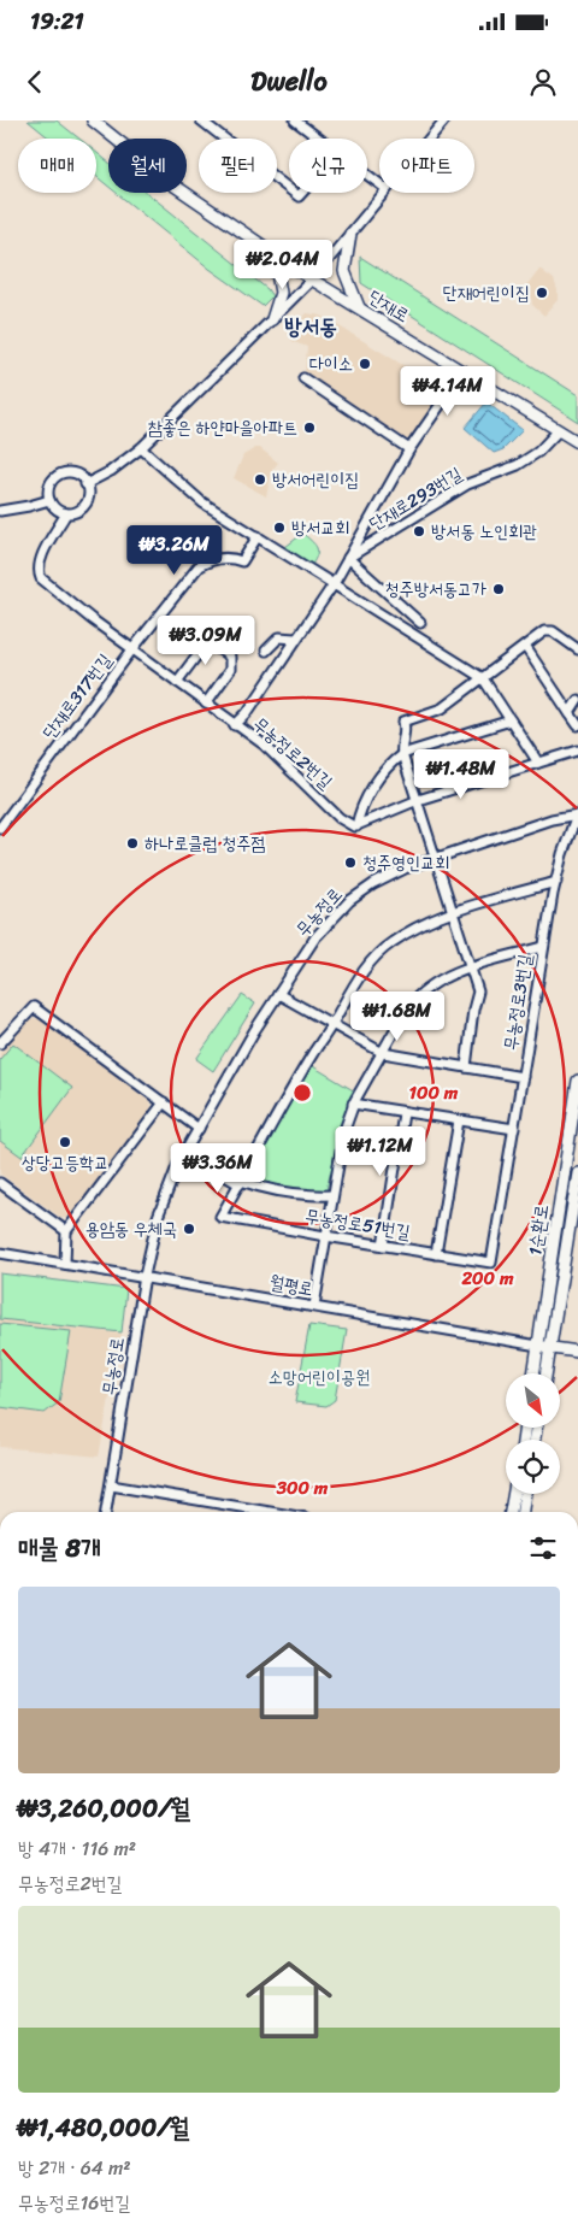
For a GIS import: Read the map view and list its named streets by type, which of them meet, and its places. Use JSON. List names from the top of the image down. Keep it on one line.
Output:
{"streets":{"street":["단재로","단재로293번길","단재로317번길","무농정로2번길","무농정로","무농정로3번길","무농정로51번길","1순환로","월평로"]},"crossings":[["단재로","단재로293번길"],["단재로293번길","무농정로2번길"],["단재로317번길","무농정로2번길"],["무농정로","무농정로3번길"],["무농정로","월평로"],["무농정로3번길","무농정로51번길"],["1순환로","월평로"]],"districts":["방서동"],"parks":["소망어린이공원"],"places":["단재어린이집","다이소","참좋은 하얀마을아파트","방서어린이집","방서교회","방서동 노인회관","청주방서동고가","하나로클럽 청주점","청주영인교회","상당고등학교","용암동 우체국"],"north":"bottom right","page":{"status":"19:21","header":"Dwello","chip":["매매","월세","필터","신규","아파트"],"price":["₩2.04M","₩4.14M","₩3.26M","₩3.09M","₩1.48M","₩1.68M","₩1.12M","₩3.36M"],"heading":"매물 8개","list":[{"name":"₩3,260,000/월","note":"방 4개 · 116 m² · 무농정로2번길"},{"name":"₩1,480,000/월","note":"방 2개 · 64 m² · 무농정로16번길"}]},"rings":["100 m","200 m","300 m"]}
